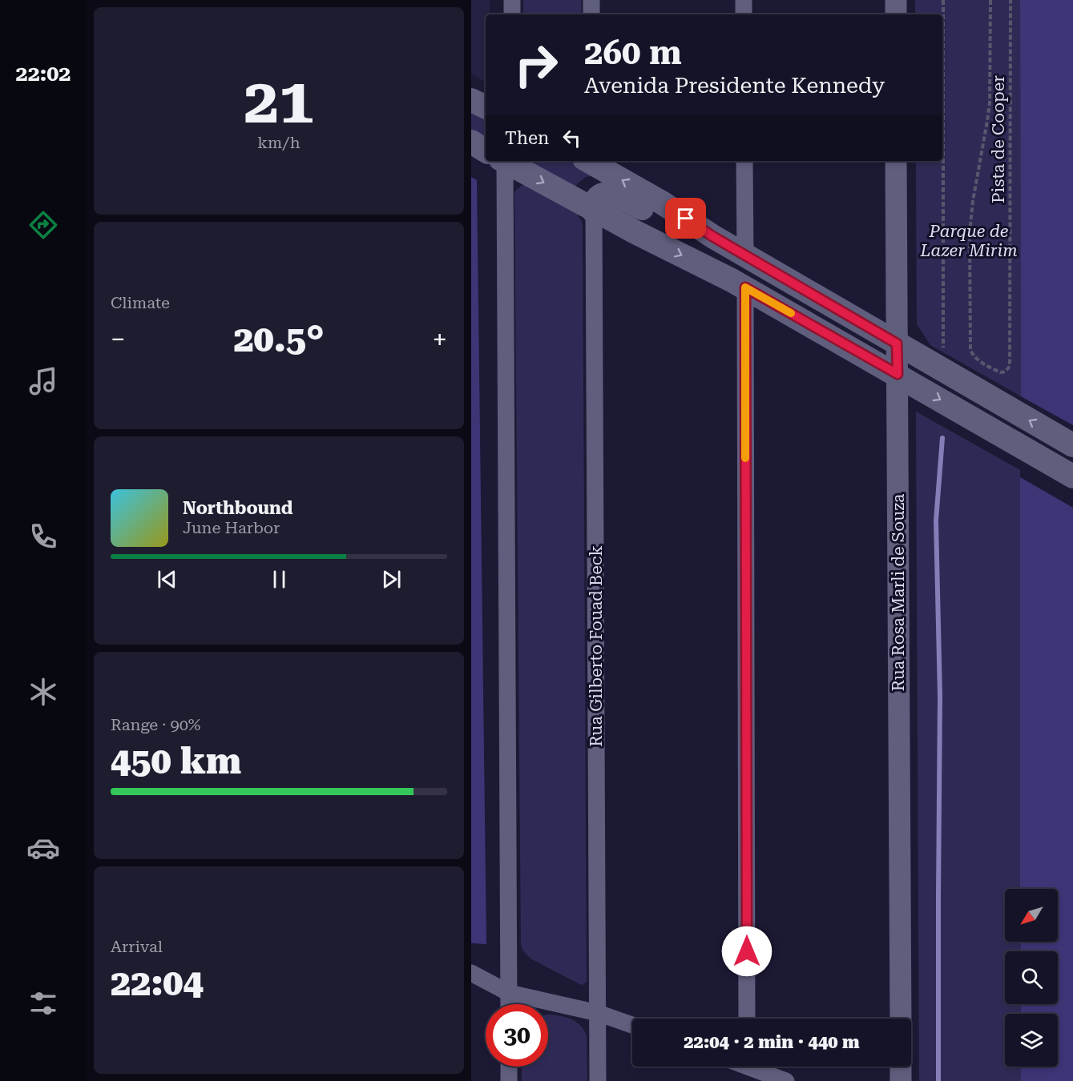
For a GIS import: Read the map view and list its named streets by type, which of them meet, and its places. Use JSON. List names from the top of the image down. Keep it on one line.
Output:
{"streets":{"street":["Rua Rosa Marli de Souza","Rua Gilberto Fouad Beck"],"path":["Pista de Cooper"]},"parks":["Parque de Lazer Mirim"],"north":"bottom left","page":{"tabs":"22:02","tile":[["21","km/h"],"Climate",["Range · 90%","450 km"],["Arrival","22:04"]],"turn":["260 m","Avenida Presidente Kennedy"],"then":"Then","heat":["−","20.5°","+"],"song":["Northbound","June Harbor"],"limit":"30","trip":"22:04 · 2 min · 440 m"}}
